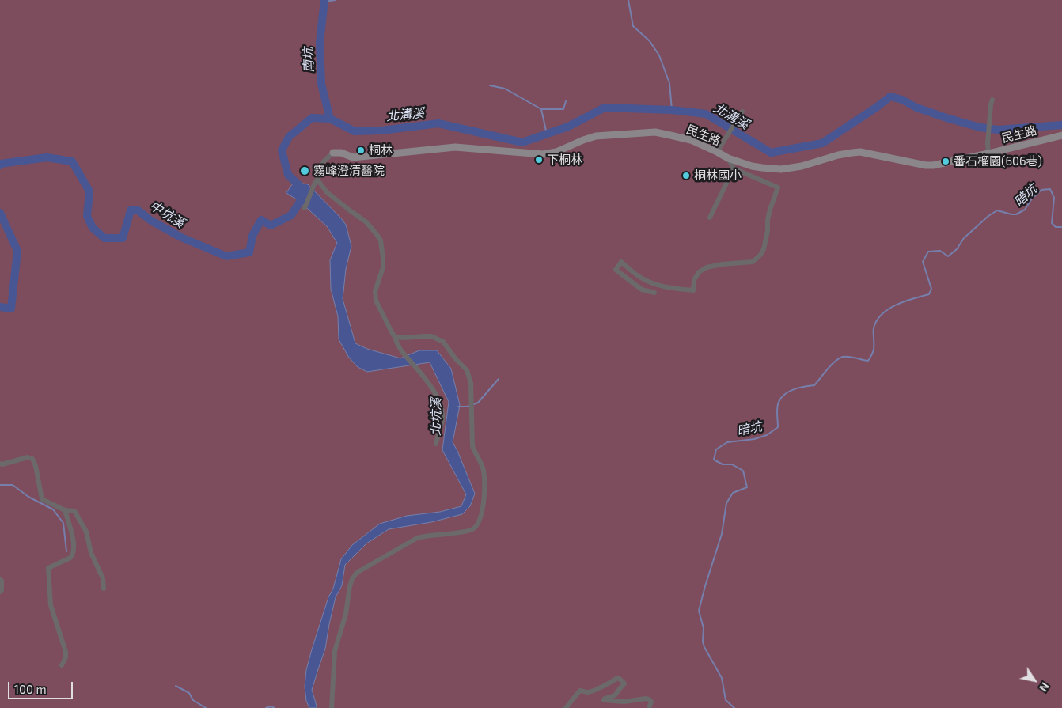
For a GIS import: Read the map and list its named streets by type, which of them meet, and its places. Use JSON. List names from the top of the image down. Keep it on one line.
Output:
{"streets":{"street":["民生路"]},"water":["南坑","北溝溪","暗坑","中坑溪","北坑溪"],"places":["桐林","下桐林","番石榴園(606巷)","霧峰澄清醫院","桐林國小"],"scale_bar":"100 m","north":"bottom right"}
